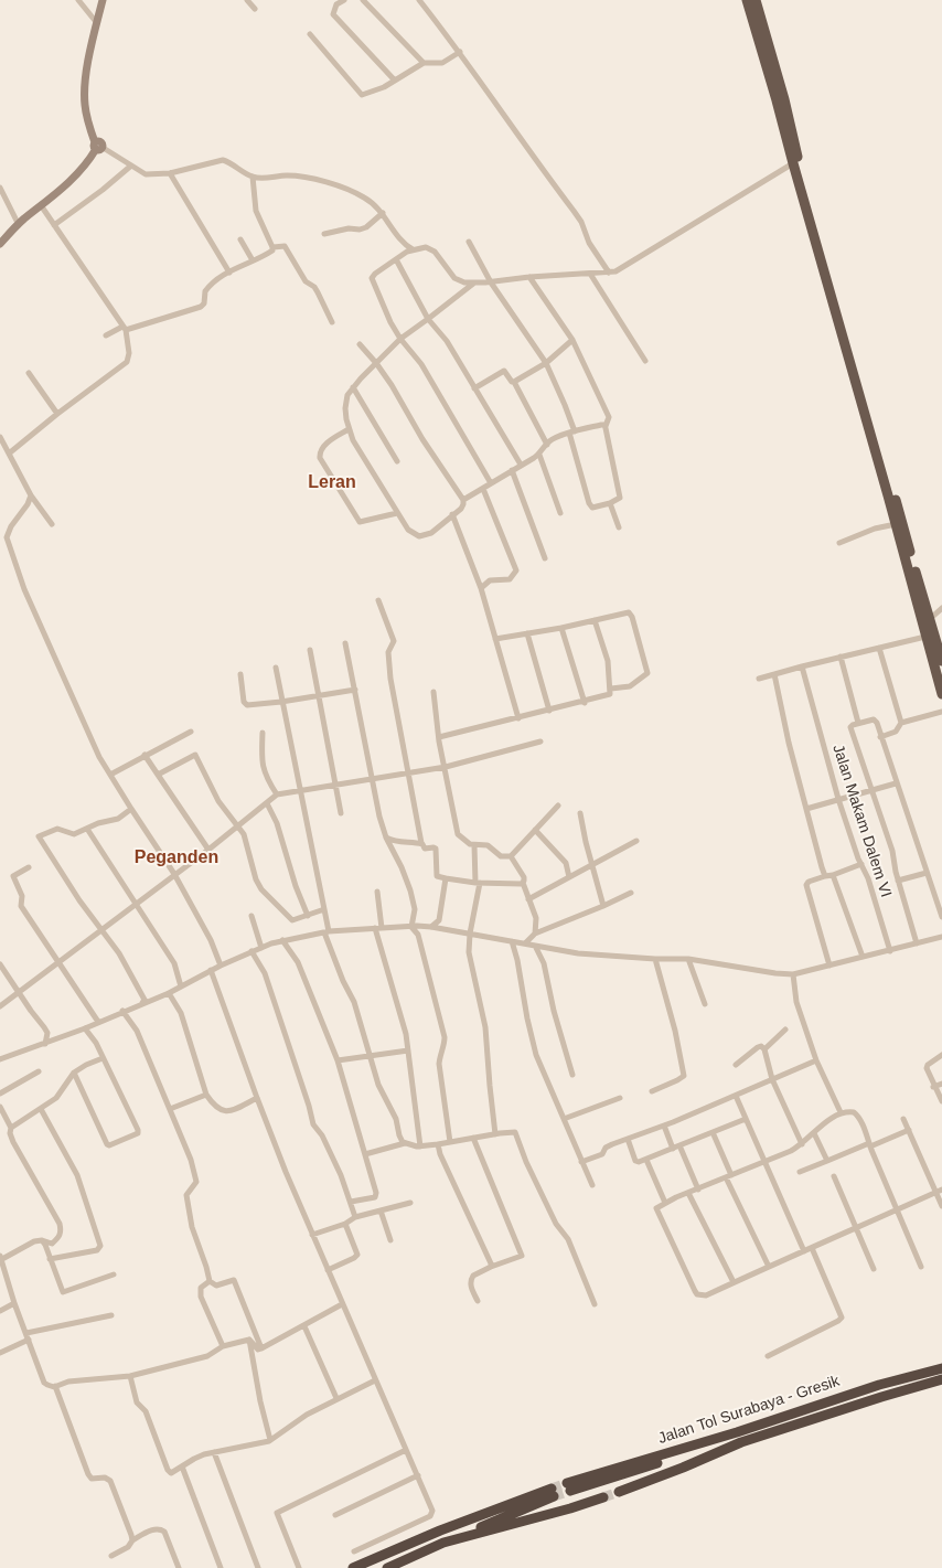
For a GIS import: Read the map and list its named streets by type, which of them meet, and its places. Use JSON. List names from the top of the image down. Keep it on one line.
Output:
{"streets":{"highway":["Jalan Tol Surabaya - Gresik"],"street":["Jalan Makam Dalem VI"]},"districts":["Leran","Peganden"]}
